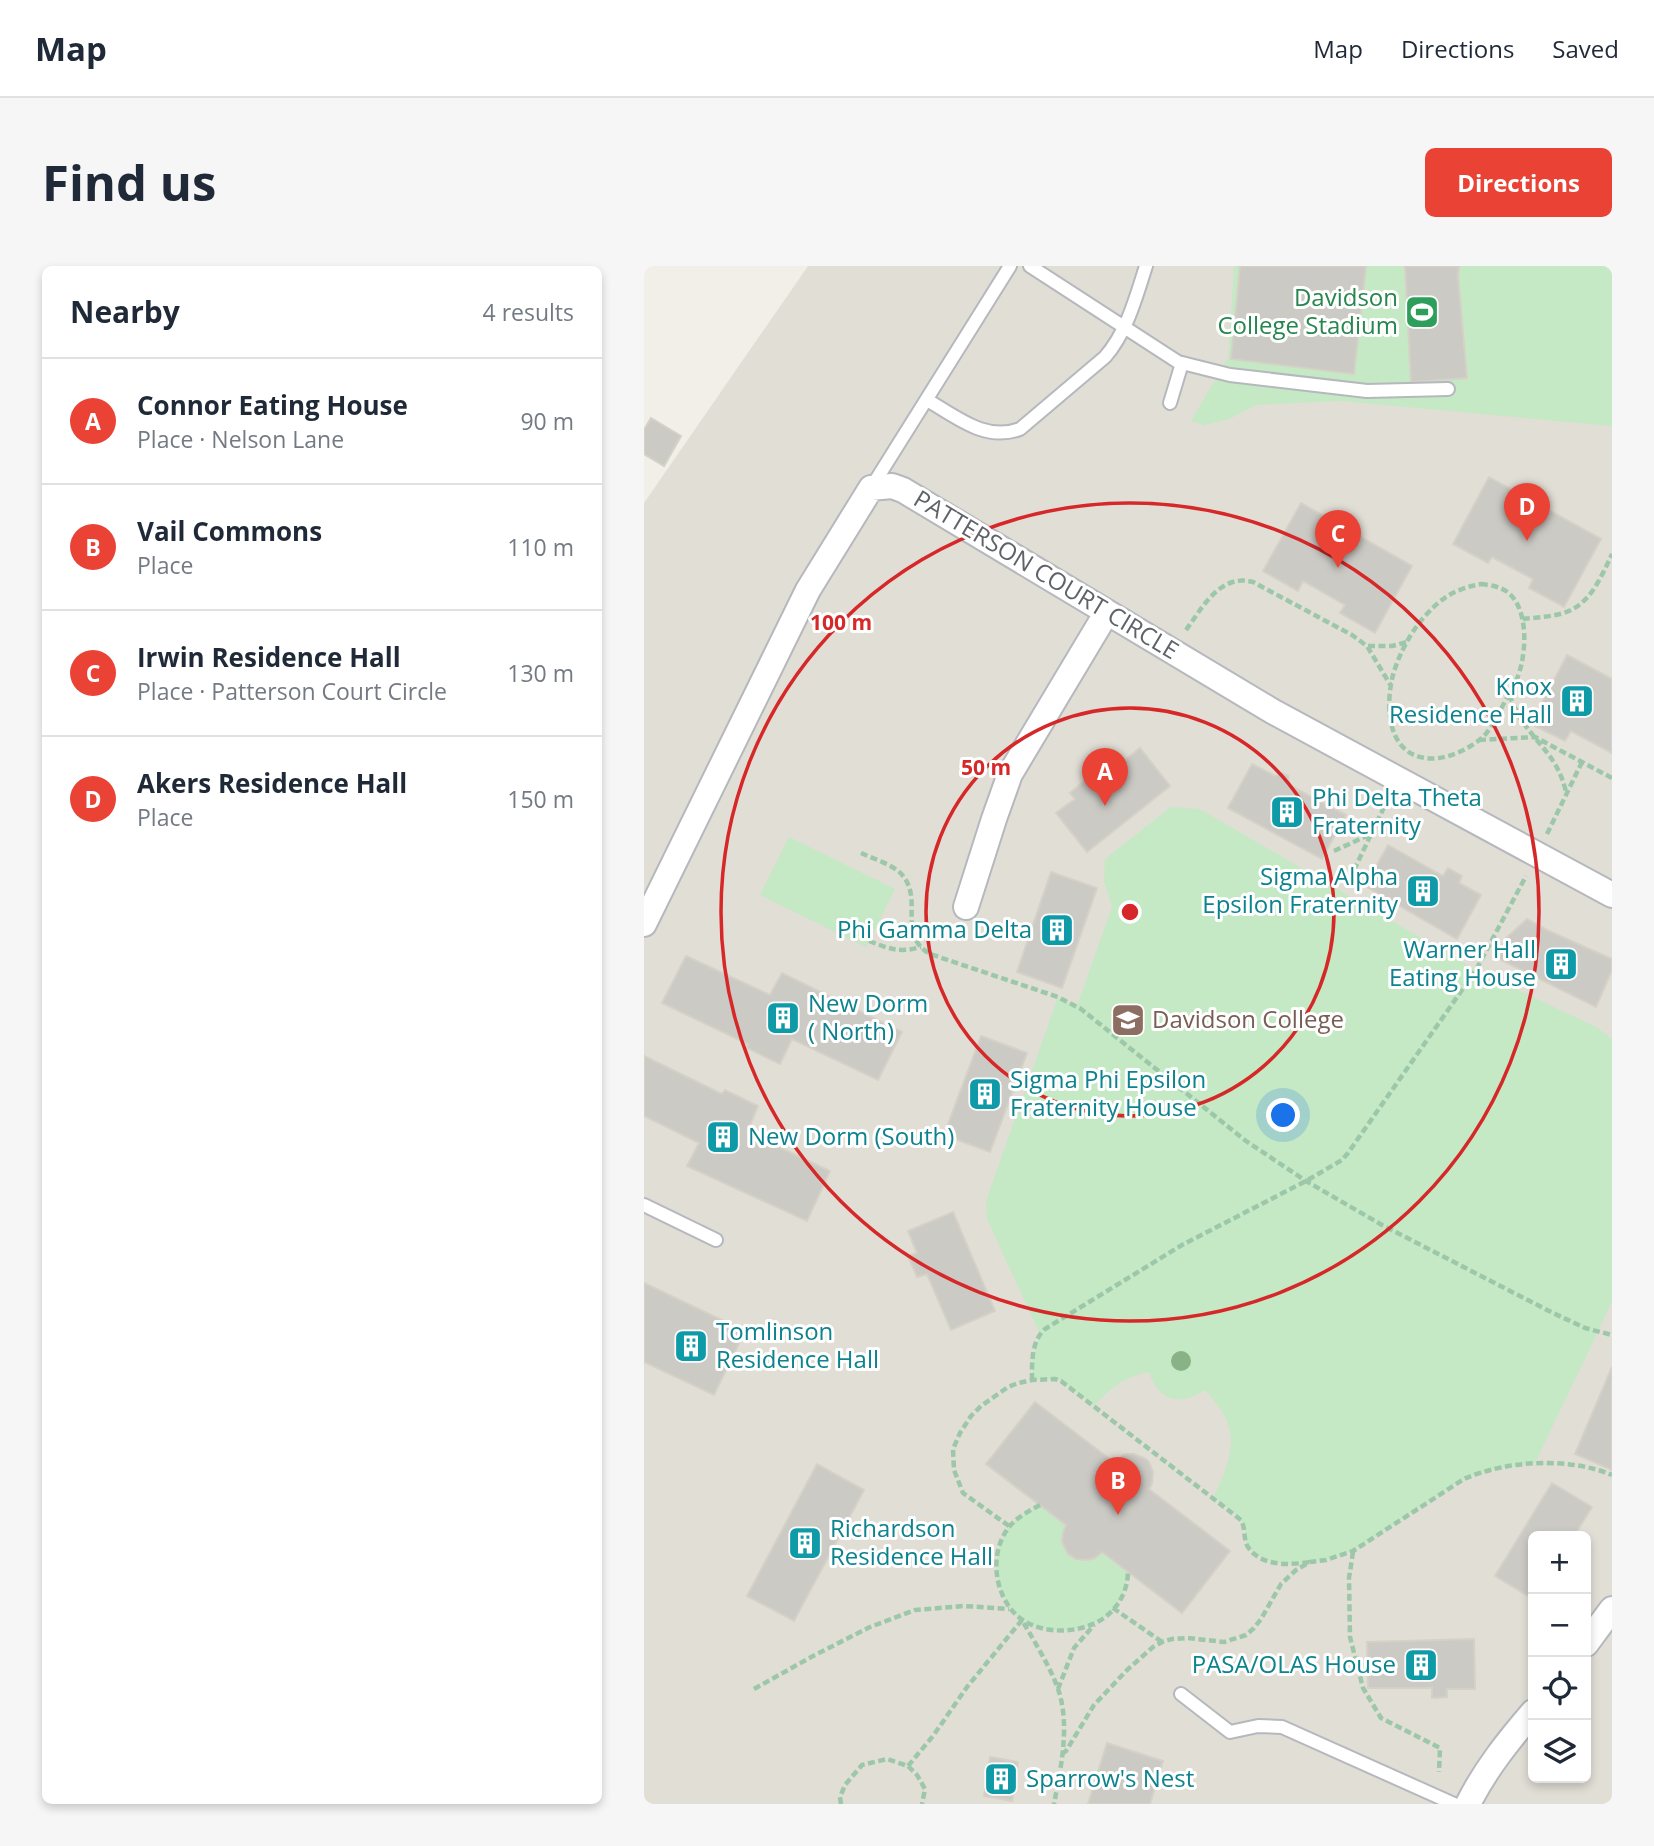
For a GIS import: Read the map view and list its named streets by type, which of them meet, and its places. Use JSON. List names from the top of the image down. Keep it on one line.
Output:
{"streets":{"street":["PATTERSON COURT CIRCLE"]},"places":{"sports":["Davidson College Stadium"],"building":["Knox Residence Hall","Phi Delta Theta Fraternity","Sigma Alpha Epsilon Fraternity","Phi Gamma Delta","Warner Hall Eating House","New Dorm ( North)","Sigma Phi Epsilon Fraternity House","New Dorm (South)","Tomlinson Residence Hall","Richardson Residence Hall","PASA/OLAS House","Sparrow's Nest"],"school or university":["Davidson College"]},"page":{"header":"Map","nav":["Map","Directions","Saved"],"buttons":"Directions","title":"Find us","heading":["Nearby","4 results"],"list":[{"mark":"A","name":"Connor Eating House","note":"Place · Nelson Lane","value":"90 m"},{"mark":"B","name":"Vail Commons","note":"Place","value":"110 m"},{"mark":"C","name":"Irwin Residence Hall","note":"Place · Patterson Court Circle","value":"130 m"},{"mark":"D","name":"Akers Residence Hall","note":"Place","value":"150 m"}],"pins":["D","C","A","B"],"map_buttons":["+","−"]},"rings":["100 m","50 m"]}
